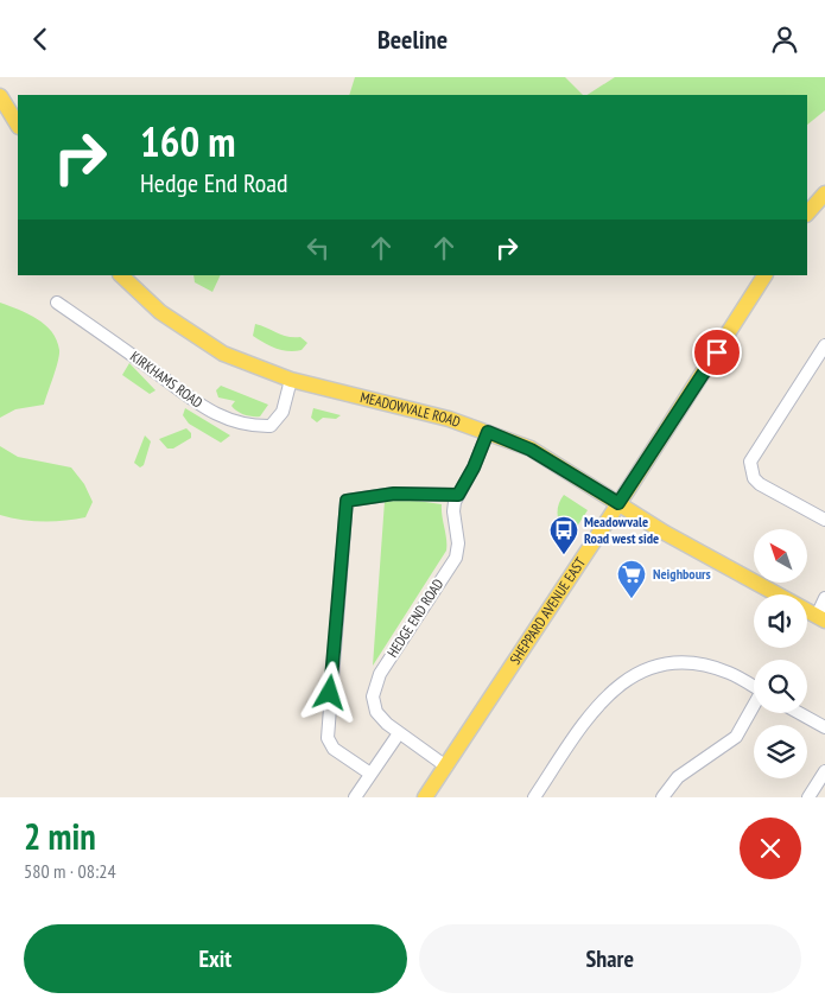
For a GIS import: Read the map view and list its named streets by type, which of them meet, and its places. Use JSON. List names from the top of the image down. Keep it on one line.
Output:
{"streets":{"main road":["MEADOWVALE ROAD","SHEPPARD AVENUE EAST"],"street":["KIRKHAMS ROAD","HEDGE END ROAD"]},"crossings":[["KIRKHAMS ROAD","MEADOWVALE ROAD"],["MEADOWVALE ROAD","SHEPPARD AVENUE EAST"],["MEADOWVALE ROAD","HEDGE END ROAD"],["SHEPPARD AVENUE EAST","HEDGE END ROAD"]],"places":{"bus stop":["Meadowvale Road west side"],"supermarket":["Neighbours"]},"north":"top left","page":{"header":"Beeline","turn":["160 m","Hedge End Road"],"heading":["2 min","580 m · 08:24"],"buttons":["Exit","Share"]}}
